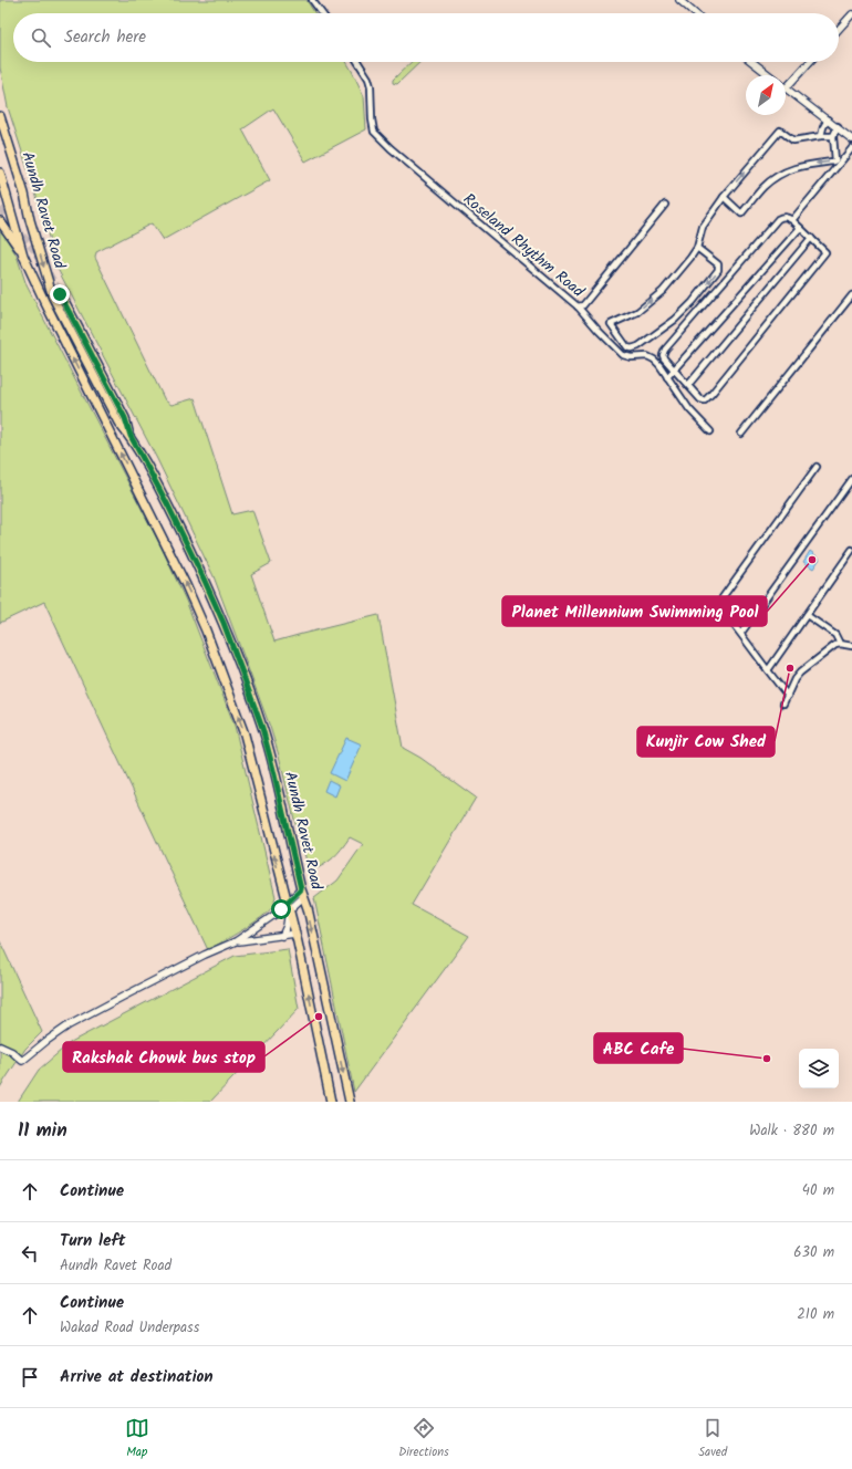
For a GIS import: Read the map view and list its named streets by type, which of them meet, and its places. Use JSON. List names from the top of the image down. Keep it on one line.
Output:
{"streets":{"main road":["Aundh Ravet Road"],"street":["Roseland Rhythm Road"]},"places":["Planet Millennium Swimming Pool","Kunjir Cow Shed","Rakshak Chowk bus stop","ABC Cafe"],"north":"top right","page":{"search":"Search here","heading":["11 min","Walk · 880 m"],"list":[["Continue","40 m"],["Turn left","Aundh Ravet Road","630 m"],["Continue","Wakad Road Underpass","210 m"],"Arrive at destination"],"nav":["Map","Directions","Saved"]}}
